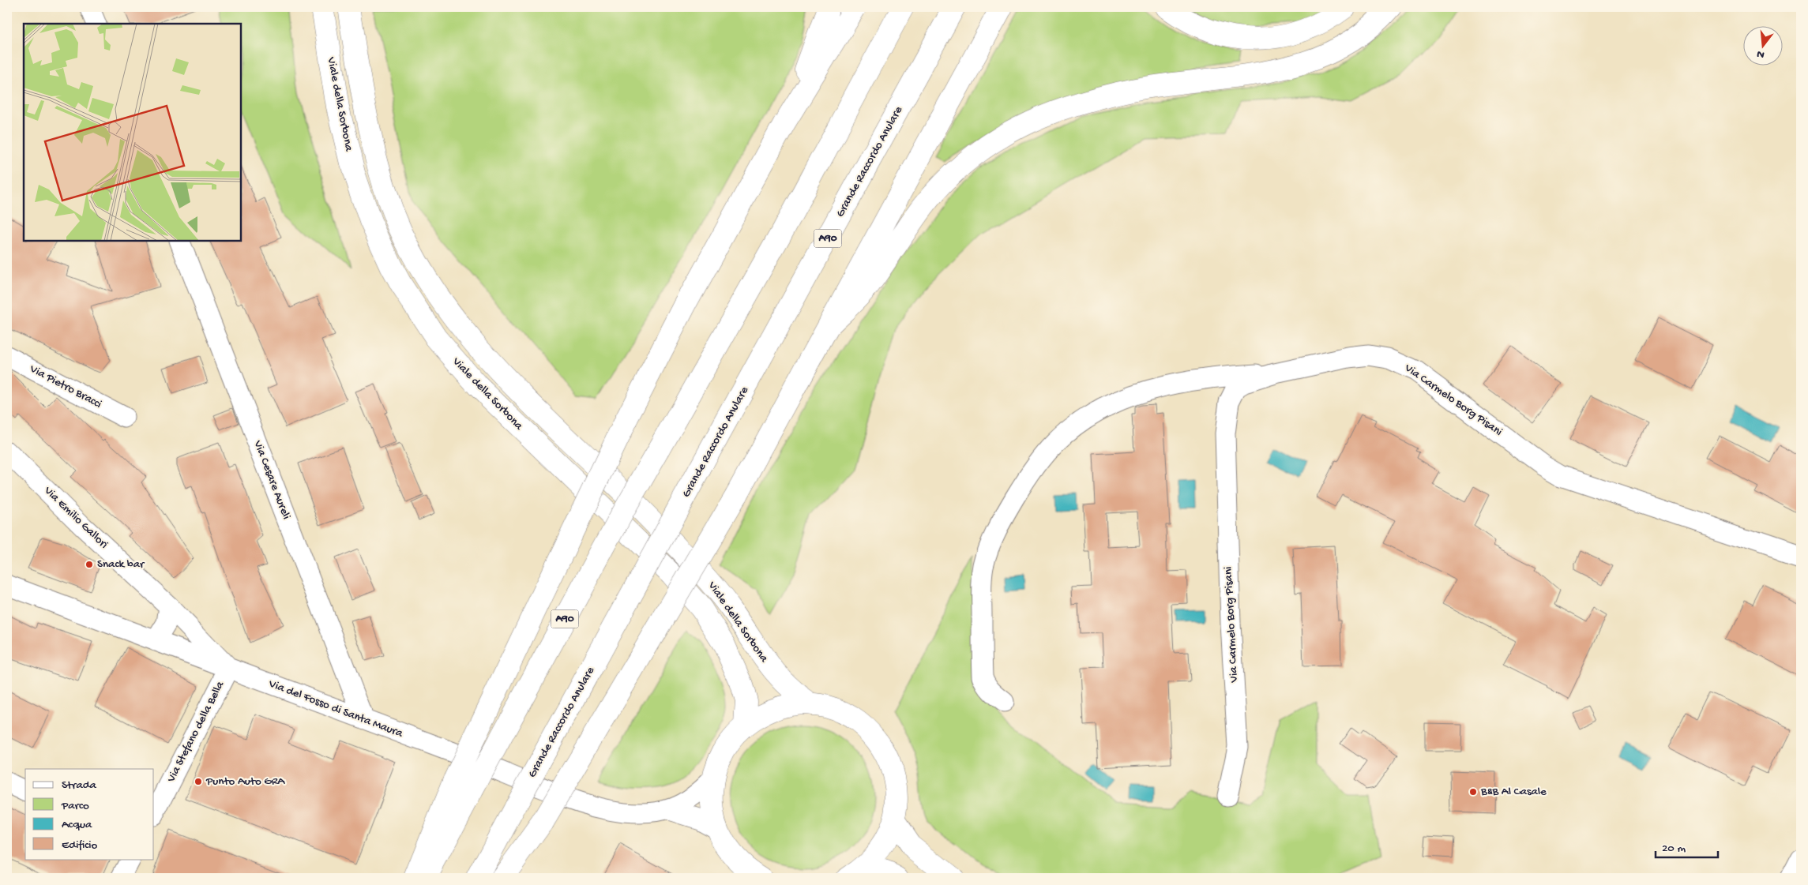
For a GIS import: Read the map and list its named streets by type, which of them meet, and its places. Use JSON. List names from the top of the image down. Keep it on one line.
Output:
{"streets":{"main road":["Viale della Sorbona","Grande Raccordo Anulare","A90"],"street":["Via Pietro Bracci","Via Carmelo Borg Pisani","Via Cesare Aureli","Via Emilio Gallori","Via del Fosso di Santa Maura","Via Stefano della Bella"]},"crossings":[["Via Cesare Aureli","Via del Fosso di Santa Maura"],["Via Emilio Gallori","Via del Fosso di Santa Maura"],["Via Emilio Gallori","Via Stefano della Bella"],["Via del Fosso di Santa Maura","Via Stefano della Bella"]],"places":["Snack bar","Punto Auto GRA","B&B Al Casale"],"legend":["Strada","Parco","Acqua","Edificio"],"scale_bar":"20 m","north":"bottom"}
